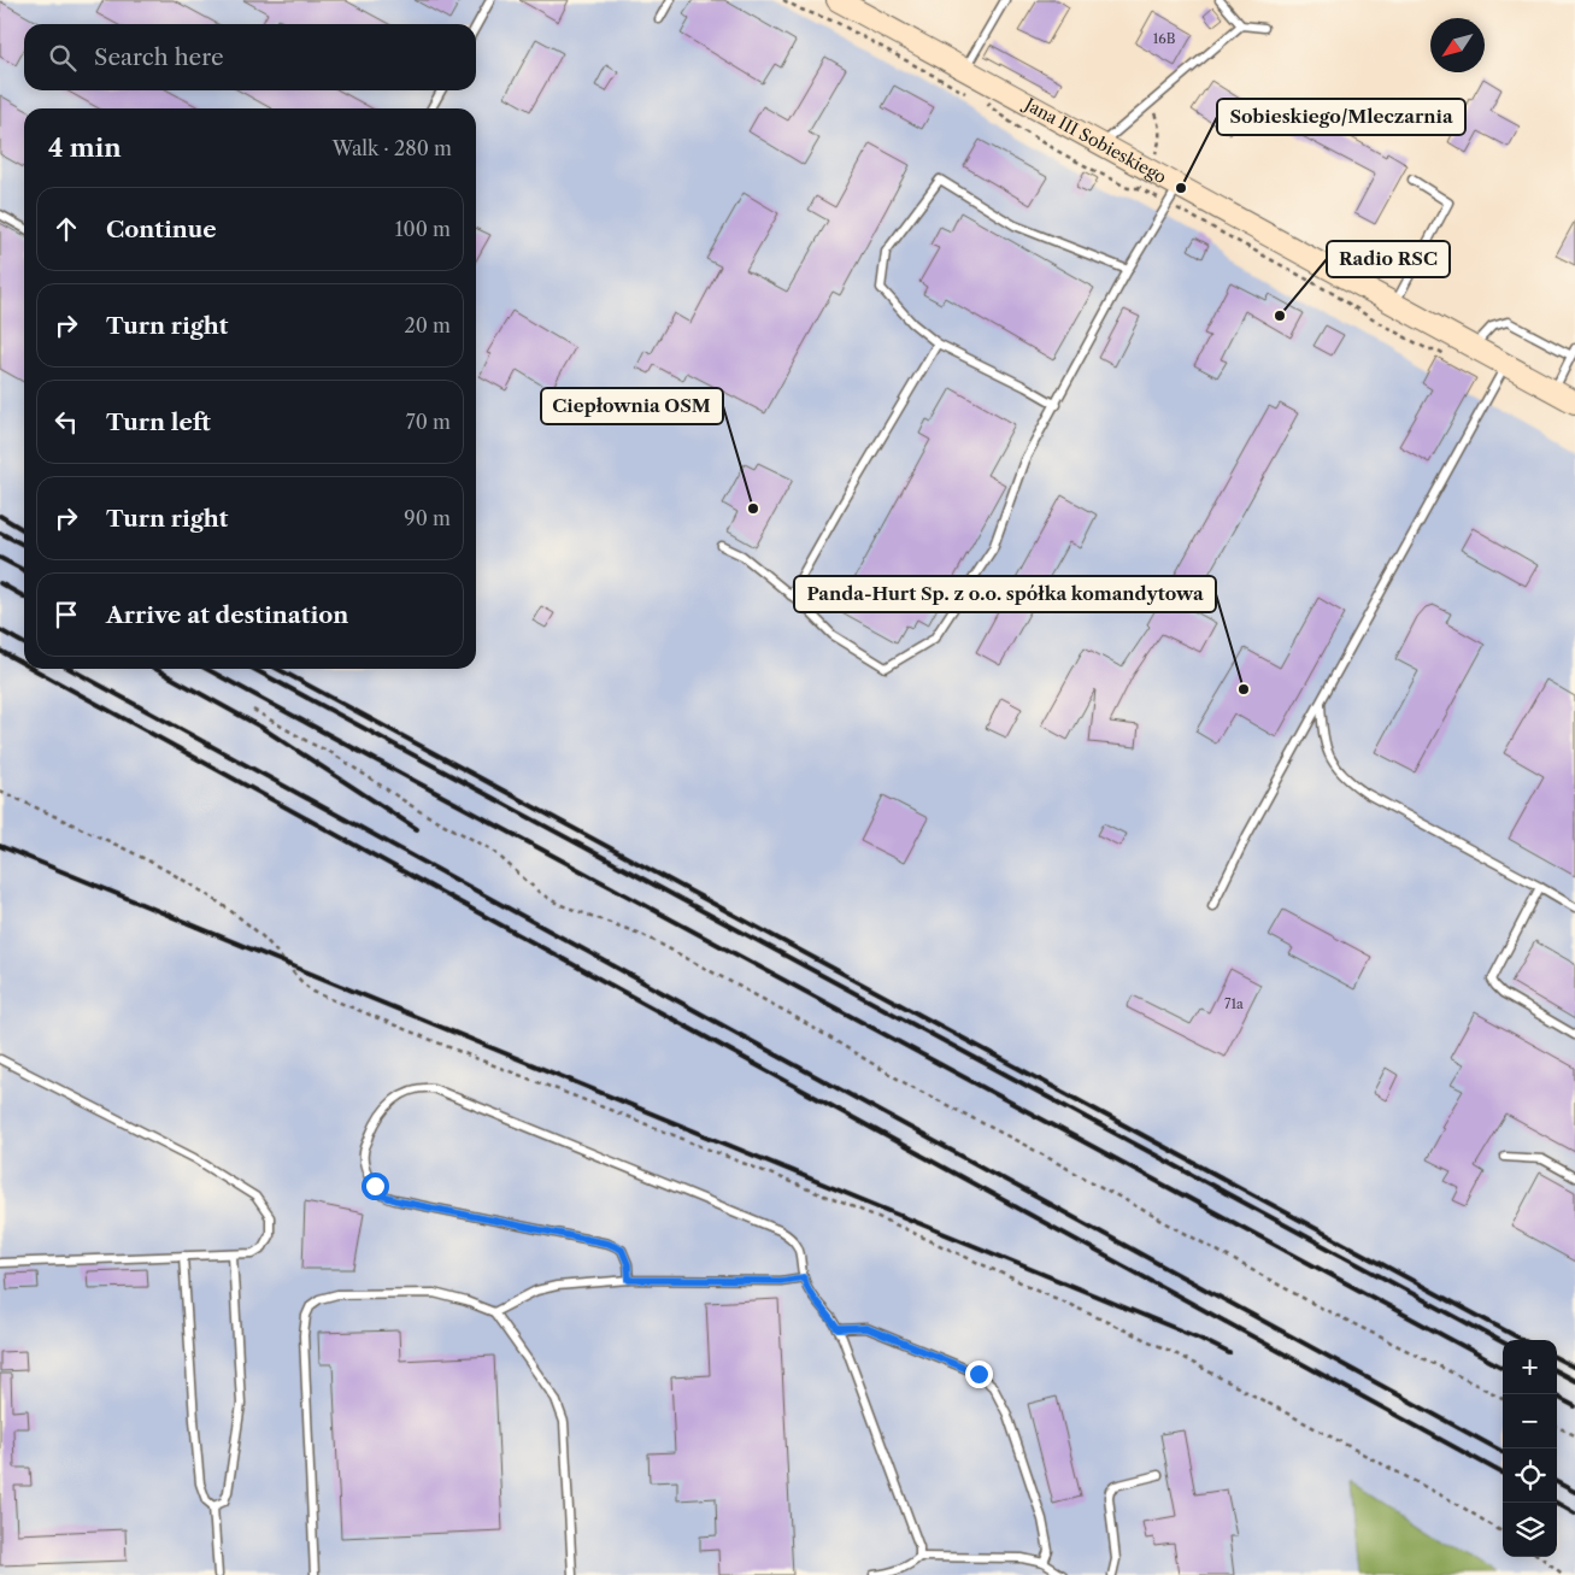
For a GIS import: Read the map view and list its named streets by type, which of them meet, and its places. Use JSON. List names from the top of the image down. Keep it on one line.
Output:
{"streets":{"main road":["Jana III Sobieskiego"]},"places":["Sobieskiego/Mleczarnia","Radio RSC","Ciepłownia OSM","Panda-Hurt Sp. z o.o. spółka komandytowa"],"house_numbers":["16B","71a"],"north":"bottom left","page":{"search":"Search here","heading":["4 min","Walk · 280 m"],"list":[["Continue","100 m"],["Turn right","20 m"],["Turn left","70 m"],["Turn right","90 m"],"Arrive at destination"],"map_buttons":["+","−"]}}
